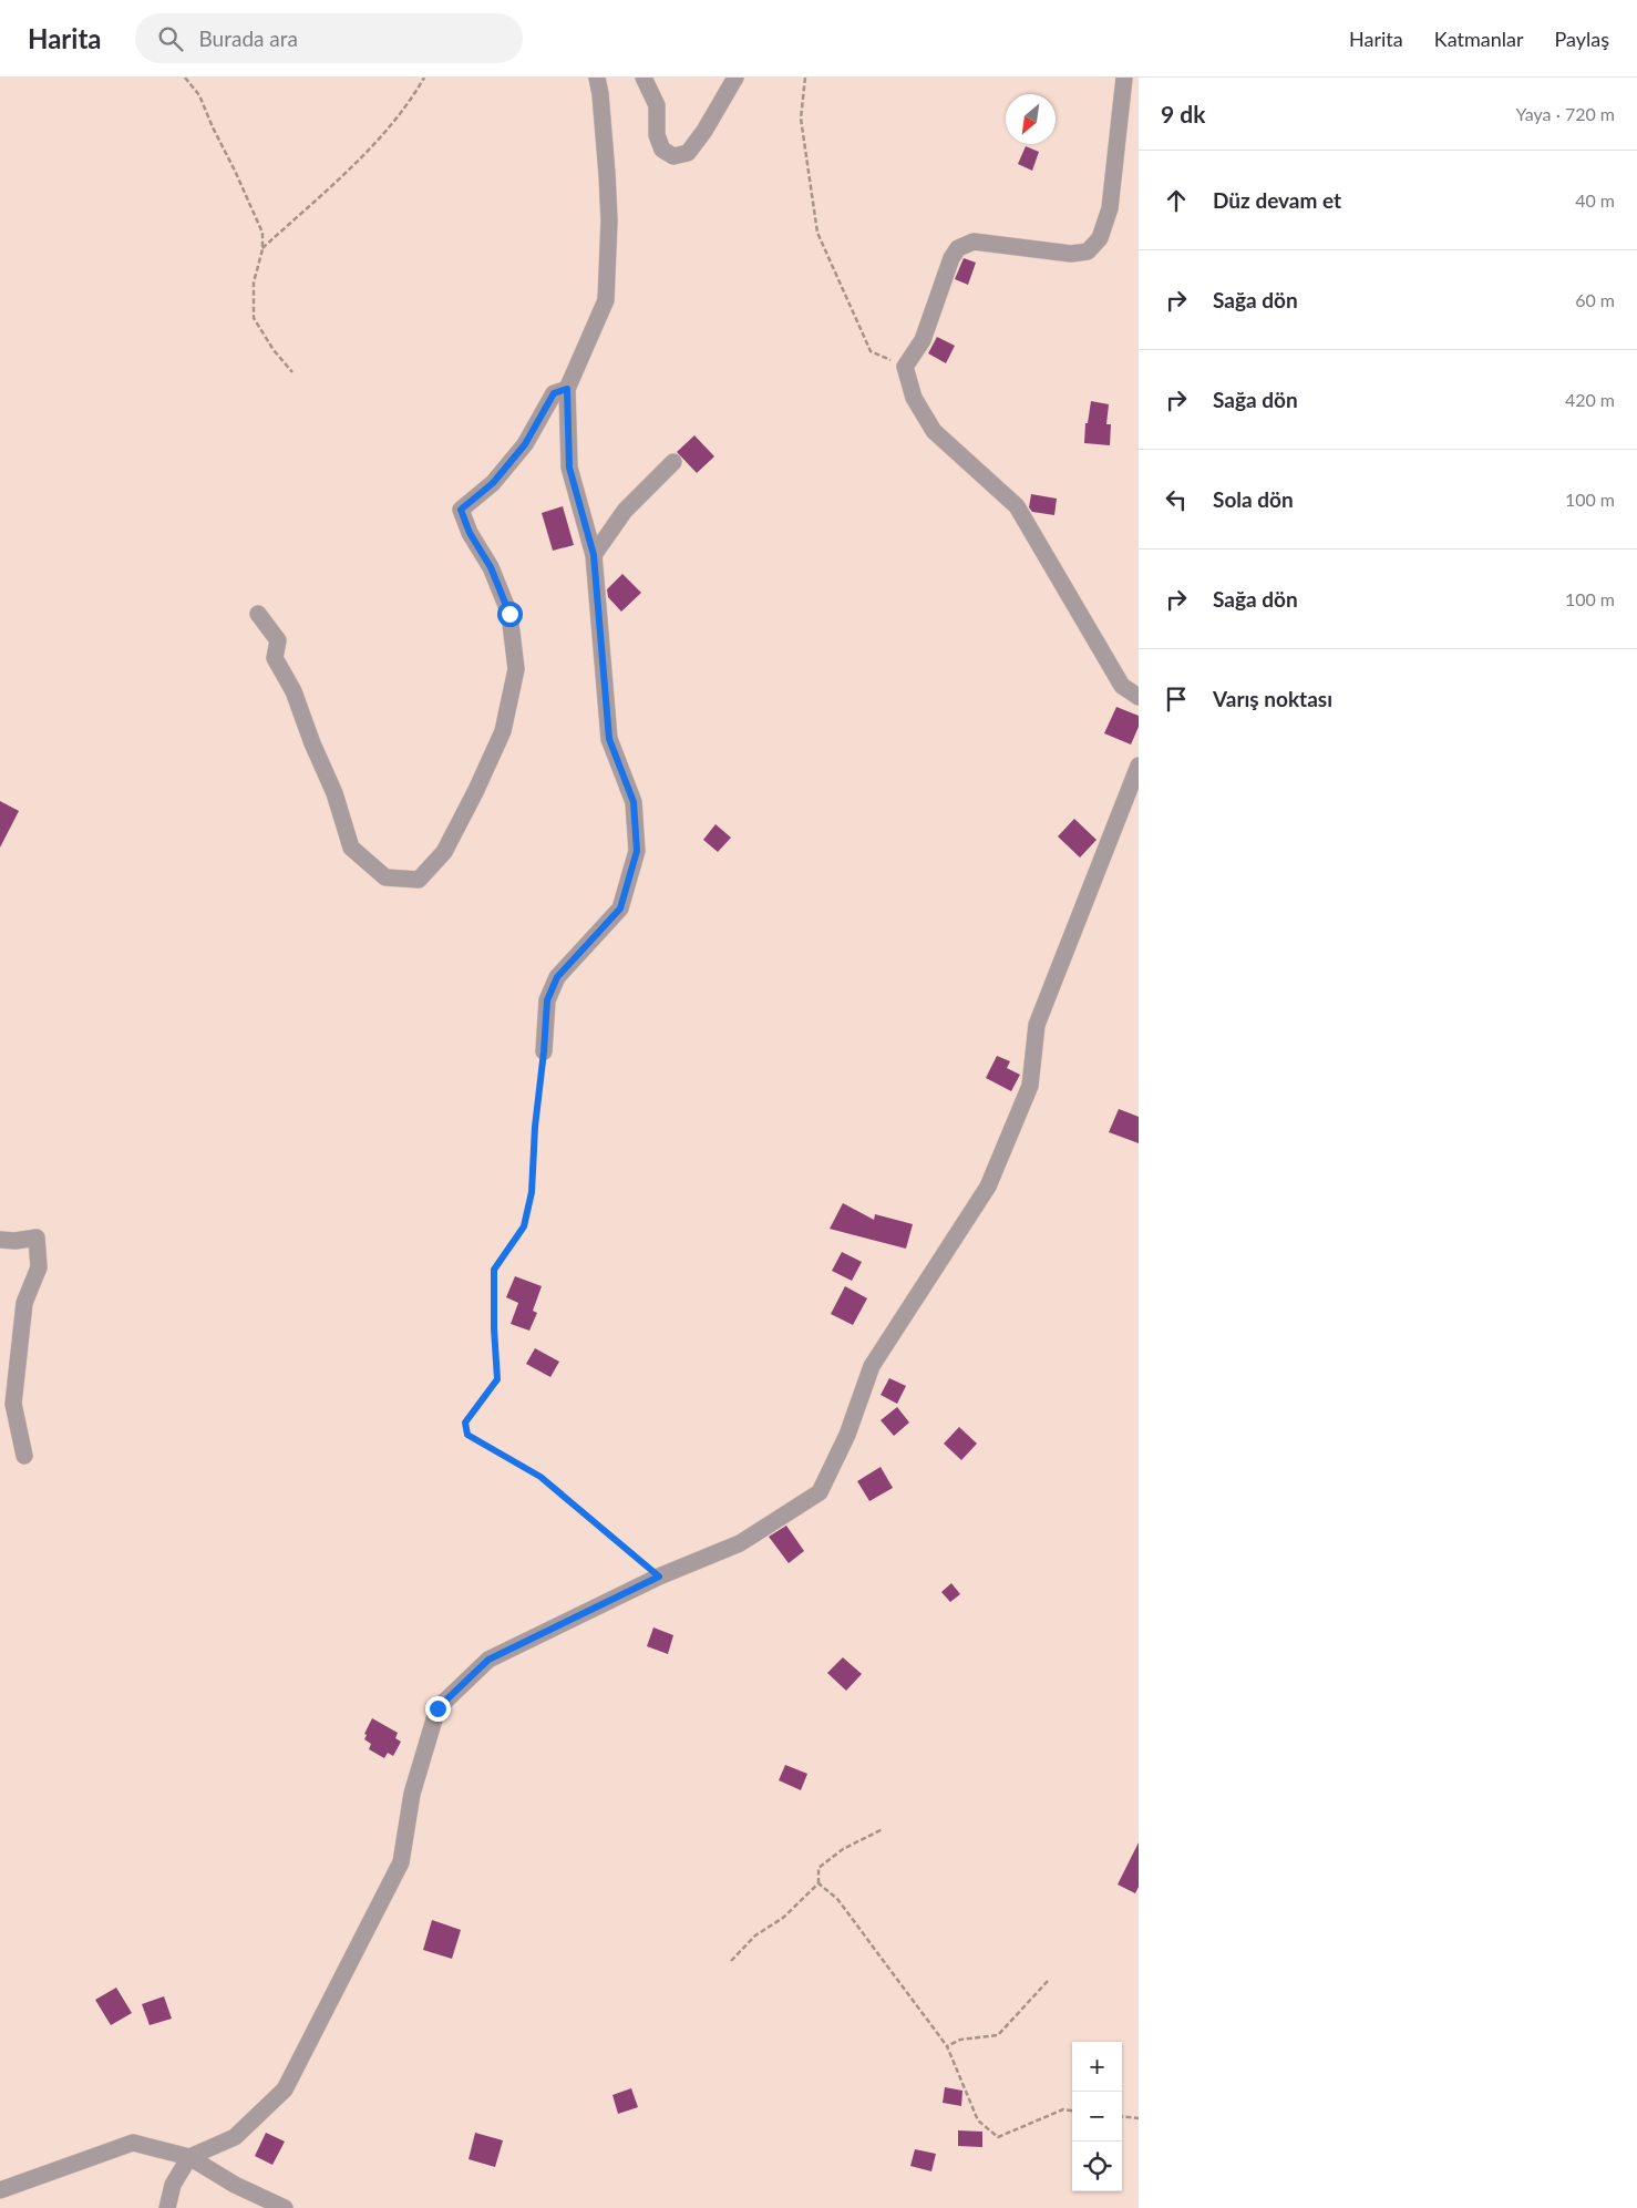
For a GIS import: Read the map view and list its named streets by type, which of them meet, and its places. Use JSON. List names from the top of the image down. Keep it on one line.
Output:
{"north":"bottom left","page":{"header":"Harita","search":"Burada ara","nav":["Harita","Katmanlar","Paylaş"],"heading":["9 dk","Yaya · 720 m"],"list":[["Düz devam et","40 m"],["Sağa dön","60 m"],["Sağa dön","420 m"],["Sola dön","100 m"],["Sağa dön","100 m"],"Varış noktası"],"map_buttons":["+","−"]}}
